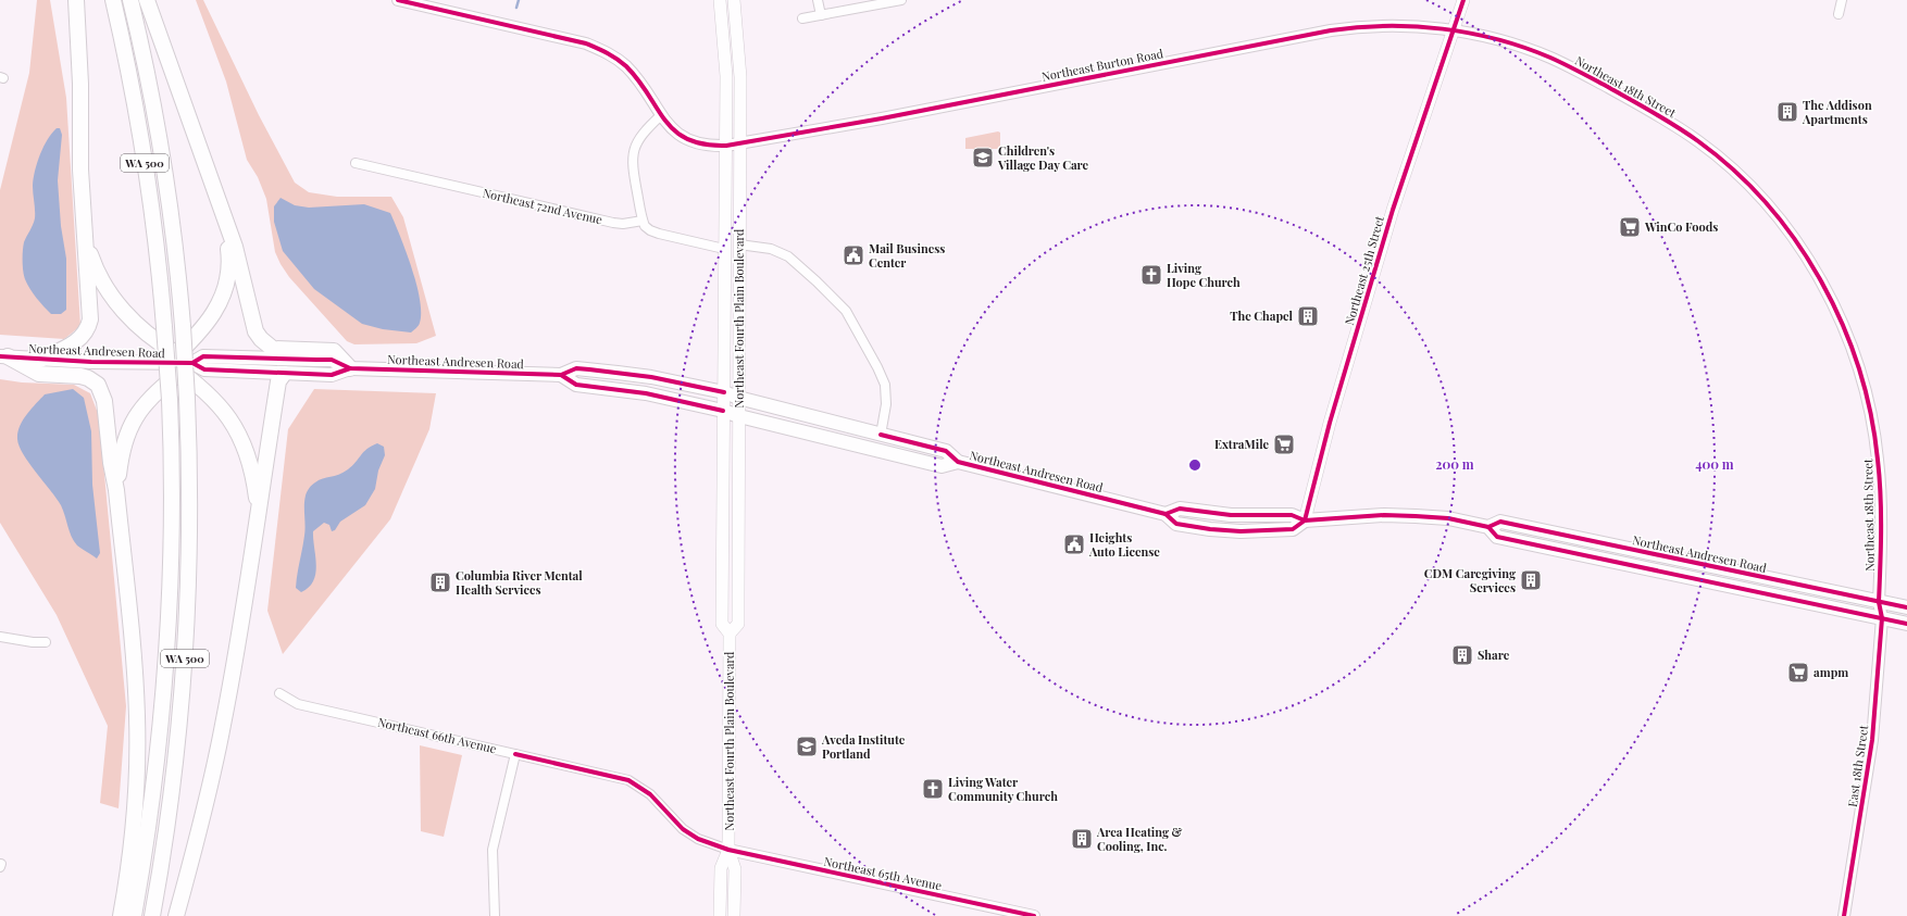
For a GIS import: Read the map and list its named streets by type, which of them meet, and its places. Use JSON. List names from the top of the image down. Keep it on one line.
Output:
{"streets":{"highway":["WA 500"],"main road":["Northeast 25th Street","Northeast Fourth Plain Boulevard","Northeast Andresen Road"],"street":["Northeast Burton Road","Northeast 18th Street","Northeast 72nd Avenue","Northeast 66th Avenue","East 18th Street","Northeast 65th Avenue"]},"crossings":[["Northeast Burton Road","Northeast 18th Street"],["Northeast Burton Road","Northeast 25th Street"],["Northeast Burton Road","Northeast Fourth Plain Boulevard"],["Northeast 18th Street","Northeast 25th Street"],["Northeast 18th Street","Northeast Andresen Road"],["Northeast 18th Street","East 18th Street"],["Northeast 25th Street","Northeast Andresen Road"],["Northeast Fourth Plain Boulevard","Northeast Andresen Road"],["Northeast Fourth Plain Boulevard","Northeast 66th Avenue"],["Northeast Fourth Plain Boulevard","Northeast 65th Avenue"],["Northeast Andresen Road","East 18th Street"],["Northeast 66th Avenue","Northeast 65th Avenue"]],"places":{"building":["The Addison Apartments","The Chapel","CDM Caregiving Services","Columbia River Mental Health Services","Share","Area Heating & Cooling, Inc."],"school or university":["Children's Village Day Care","Aveda Institute Portland"],"supermarket":["WinCo Foods","ExtraMile","ampm"],"public building":["Mail Business Center","Heights Auto License"],"church":["Living Hope Church","Living Water Community Church"]},"rings":["200 m","400 m"]}
